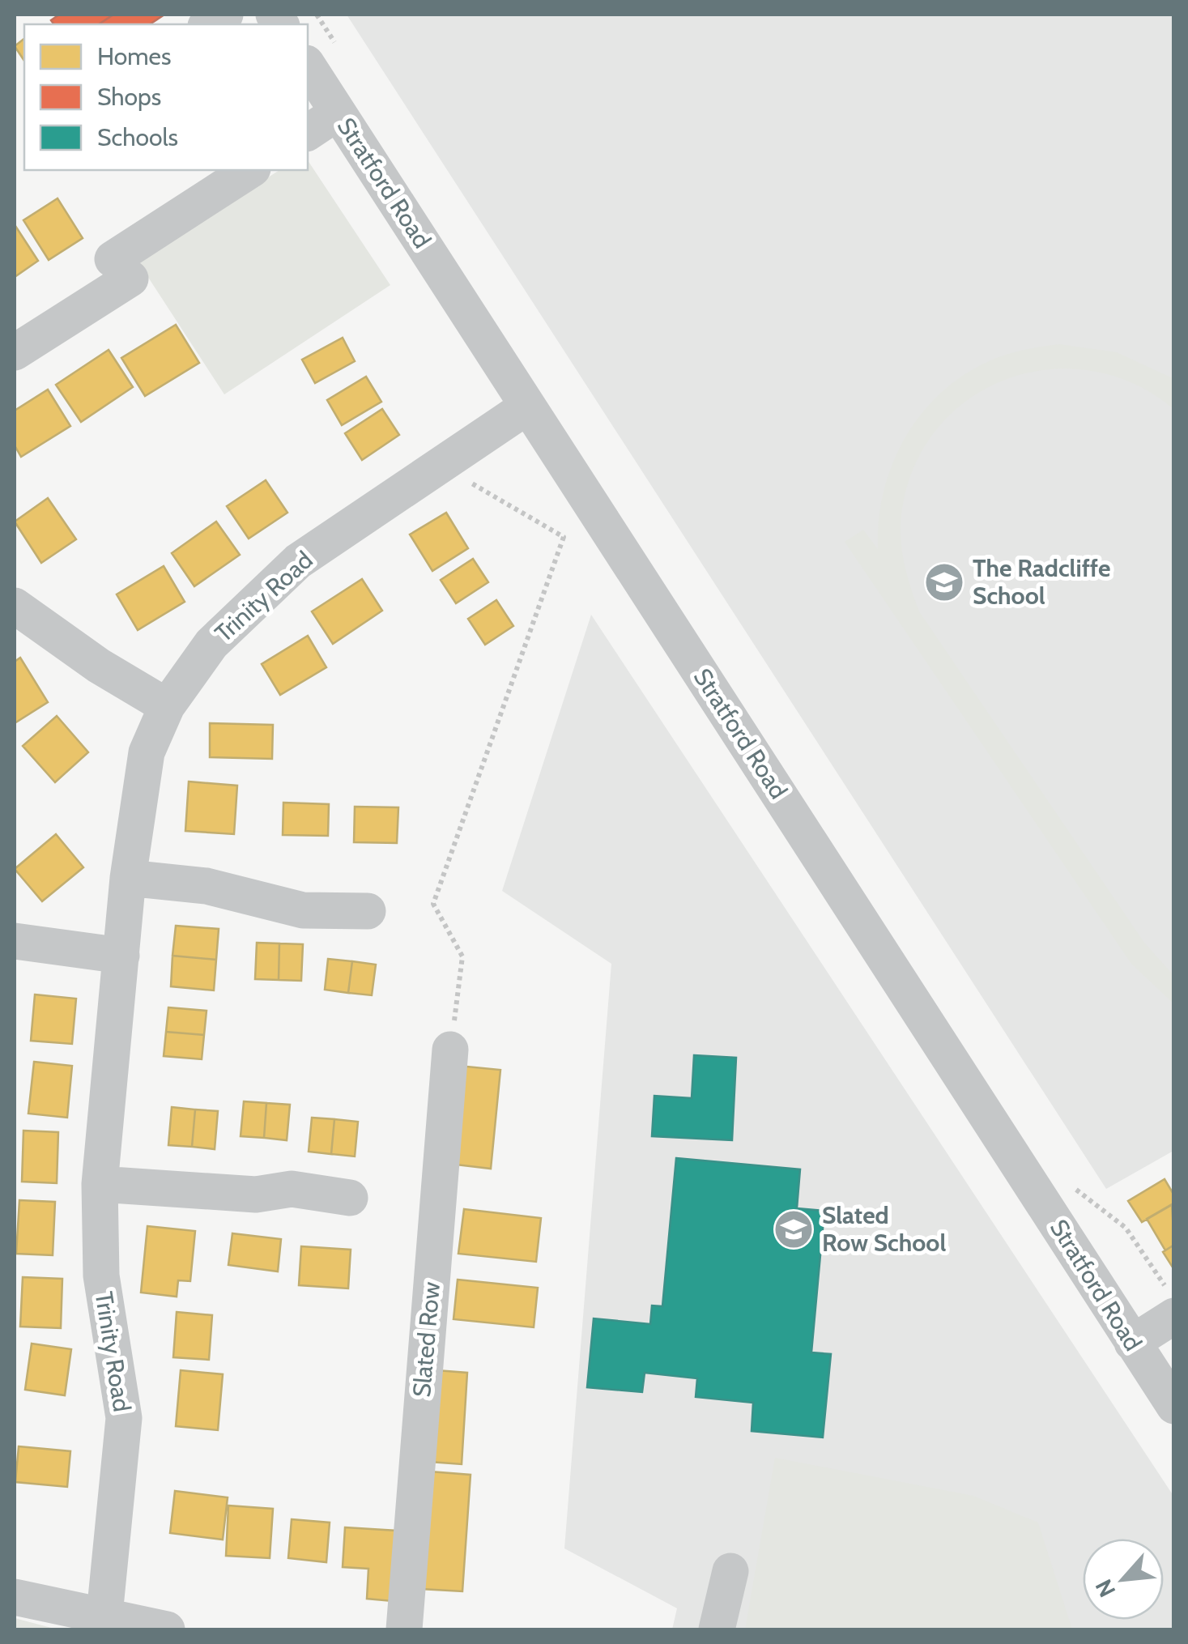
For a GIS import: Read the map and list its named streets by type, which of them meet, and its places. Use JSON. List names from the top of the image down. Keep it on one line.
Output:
{"streets":{"street":["Stratford Road","Trinity Road","Slated Row"]},"crossings":[["Stratford Road","Trinity Road"]],"places":{"school or university":["The Radcliffe School","Slated Row School"]},"legend":["Homes","Shops","Schools"],"north":"bottom left"}
